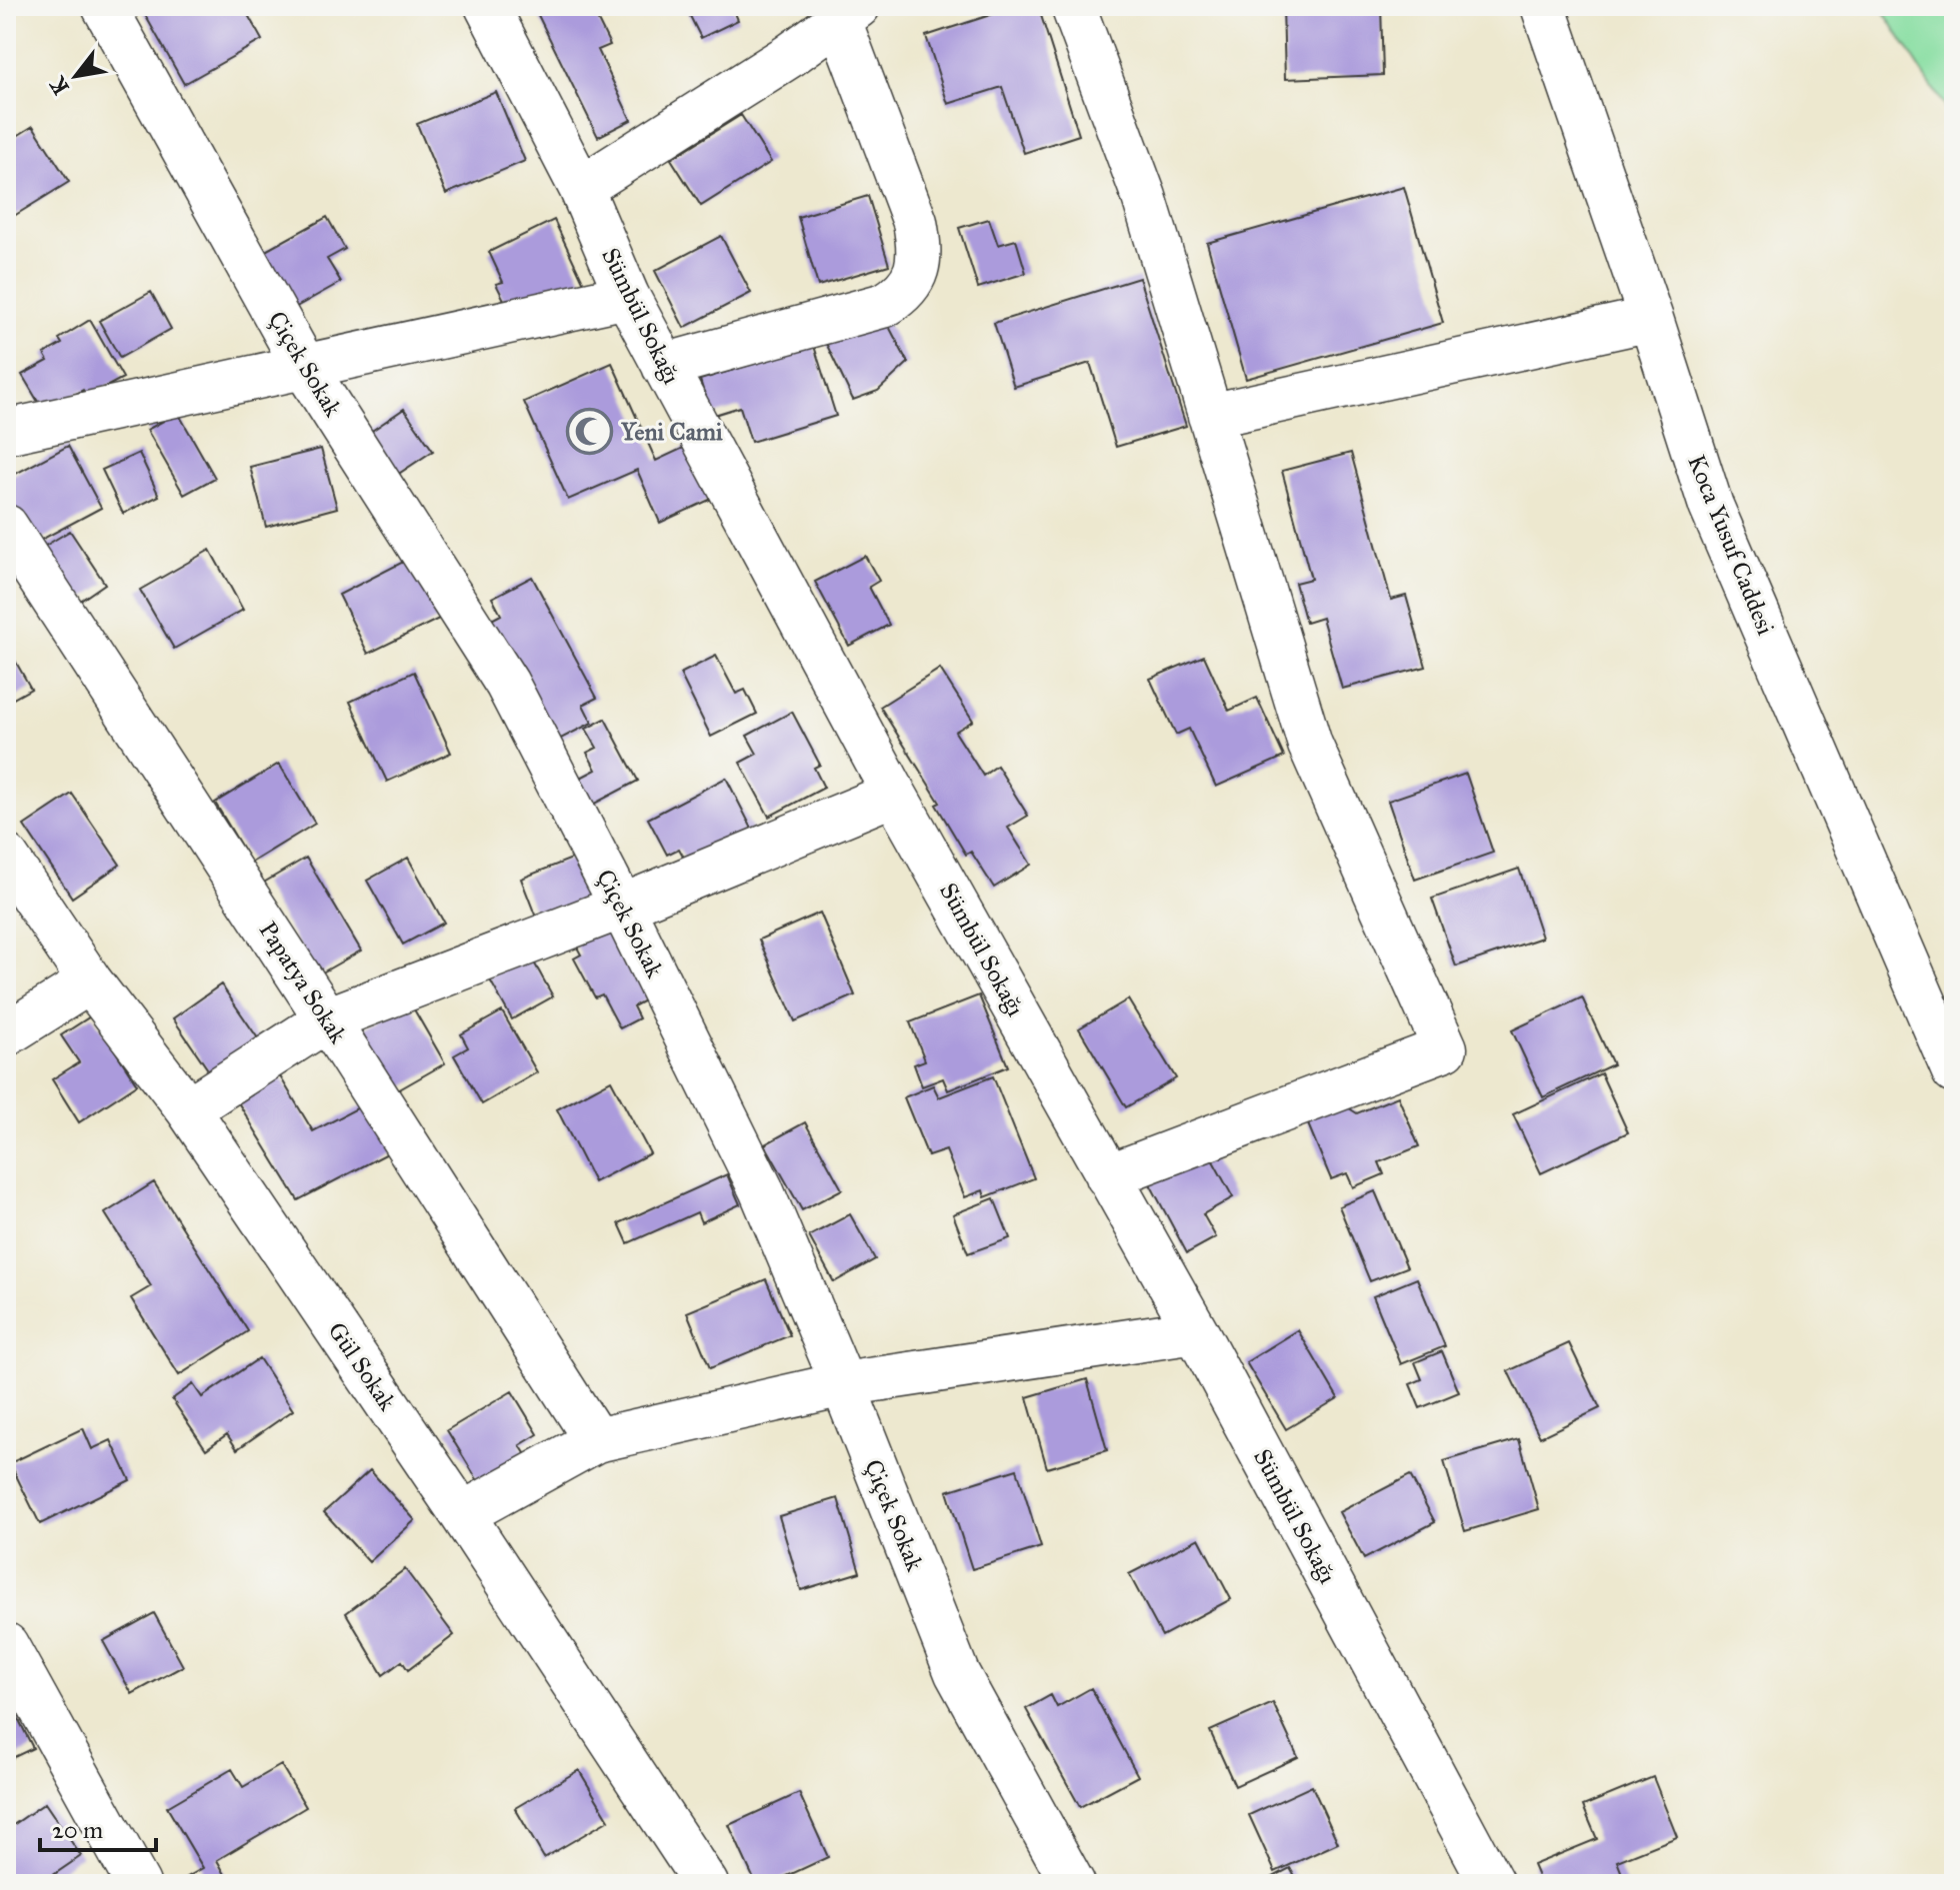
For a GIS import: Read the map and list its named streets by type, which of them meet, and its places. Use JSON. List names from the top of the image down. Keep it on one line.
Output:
{"streets":{"street":["Sümbül Sokağı","Çiçek Sokak","Koca Yusuf Caddesi","Papatya Sokak","Gül Sokak"]},"places":{"mosque":["Yeni Cami"]},"scale_bar":"20 m","north":"bottom left"}
